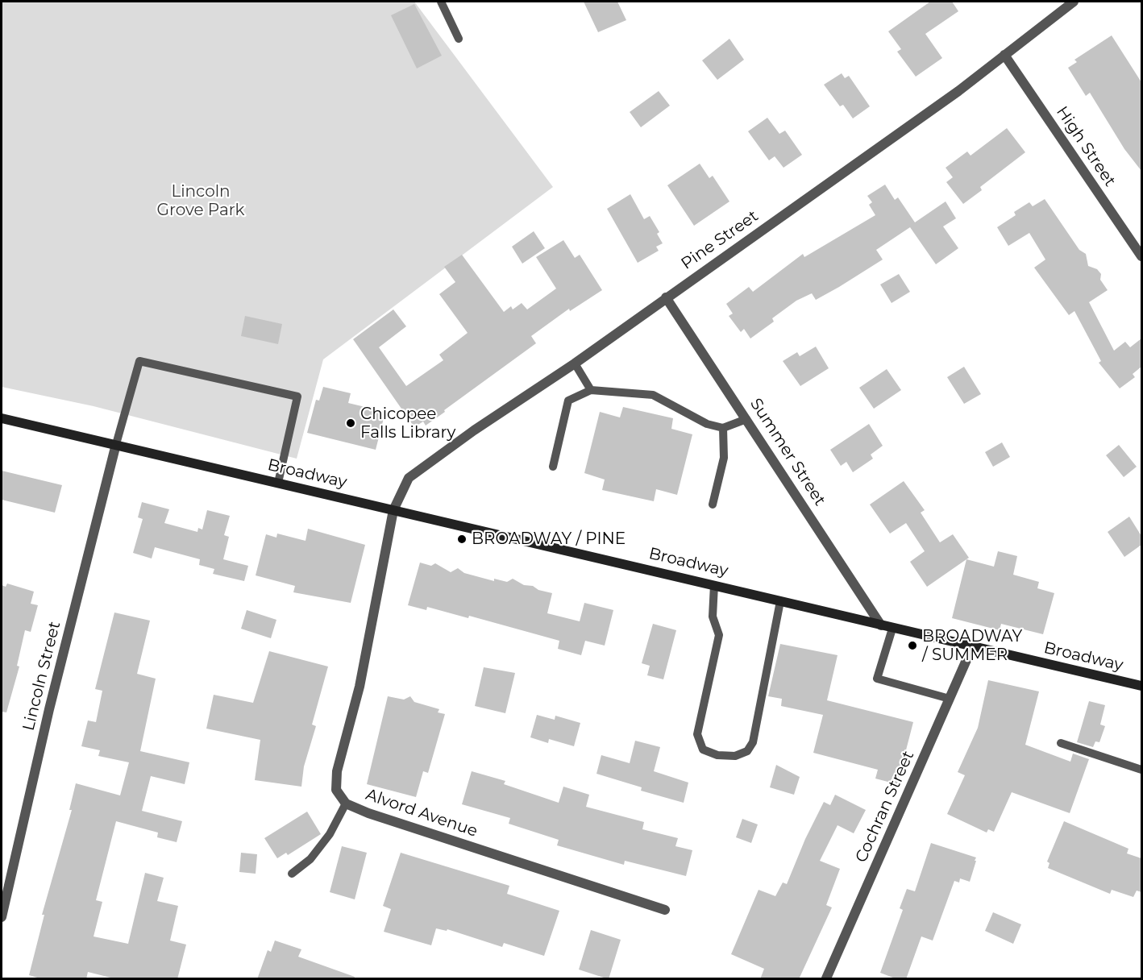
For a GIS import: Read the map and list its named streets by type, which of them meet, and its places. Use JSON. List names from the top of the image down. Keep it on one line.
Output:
{"streets":{"main road":["Broadway"],"street":["High Street","Pine Street","Summer Street","Lincoln Street","Cochran Street","Alvord Avenue"]},"crossings":[["High Street","Pine Street"],["Pine Street","Summer Street"],["Pine Street","Broadway"],["Pine Street","Alvord Avenue"],["Summer Street","Broadway"],["Broadway","Lincoln Street"],["Broadway","Cochran Street"],["Broadway","Alvord Avenue"]],"parks":["Lincoln Grove Park"],"places":["Chicopee Falls Library","BROADWAY / PINE","BROADWAY / SUMMER"]}
